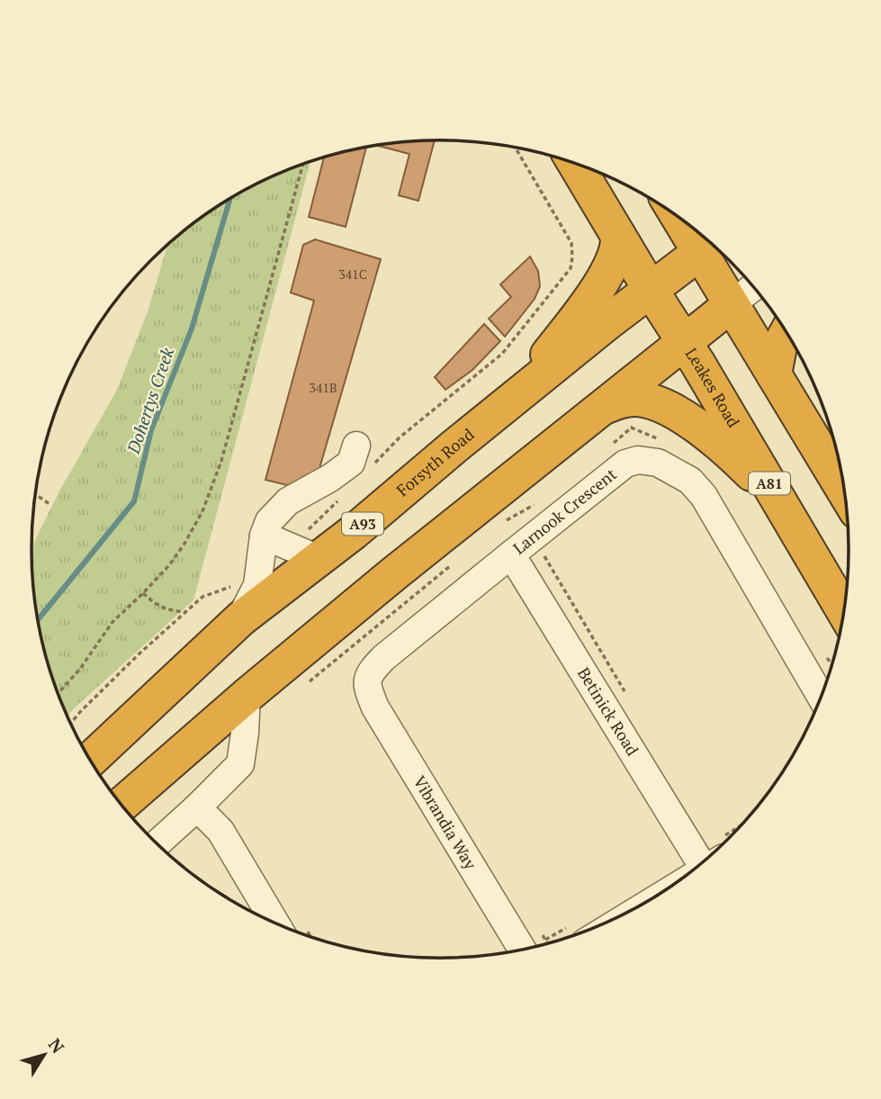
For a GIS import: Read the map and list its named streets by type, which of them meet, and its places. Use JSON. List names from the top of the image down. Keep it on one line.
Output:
{"streets":{"highway":["Leakes Road","Forsyth Road","A81","A93"],"street":["Larnook Crescent","Betinick Road","Vibrandia Way"]},"crossings":[["Leakes Road","Forsyth Road"],["Leakes Road","A93"],["Forsyth Road","A93"],["Larnook Crescent","Betinick Road"],["Larnook Crescent","Vibrandia Way"]],"water":["Dohertys Creek"],"house_numbers":["341C","341B"],"north":"top right"}
